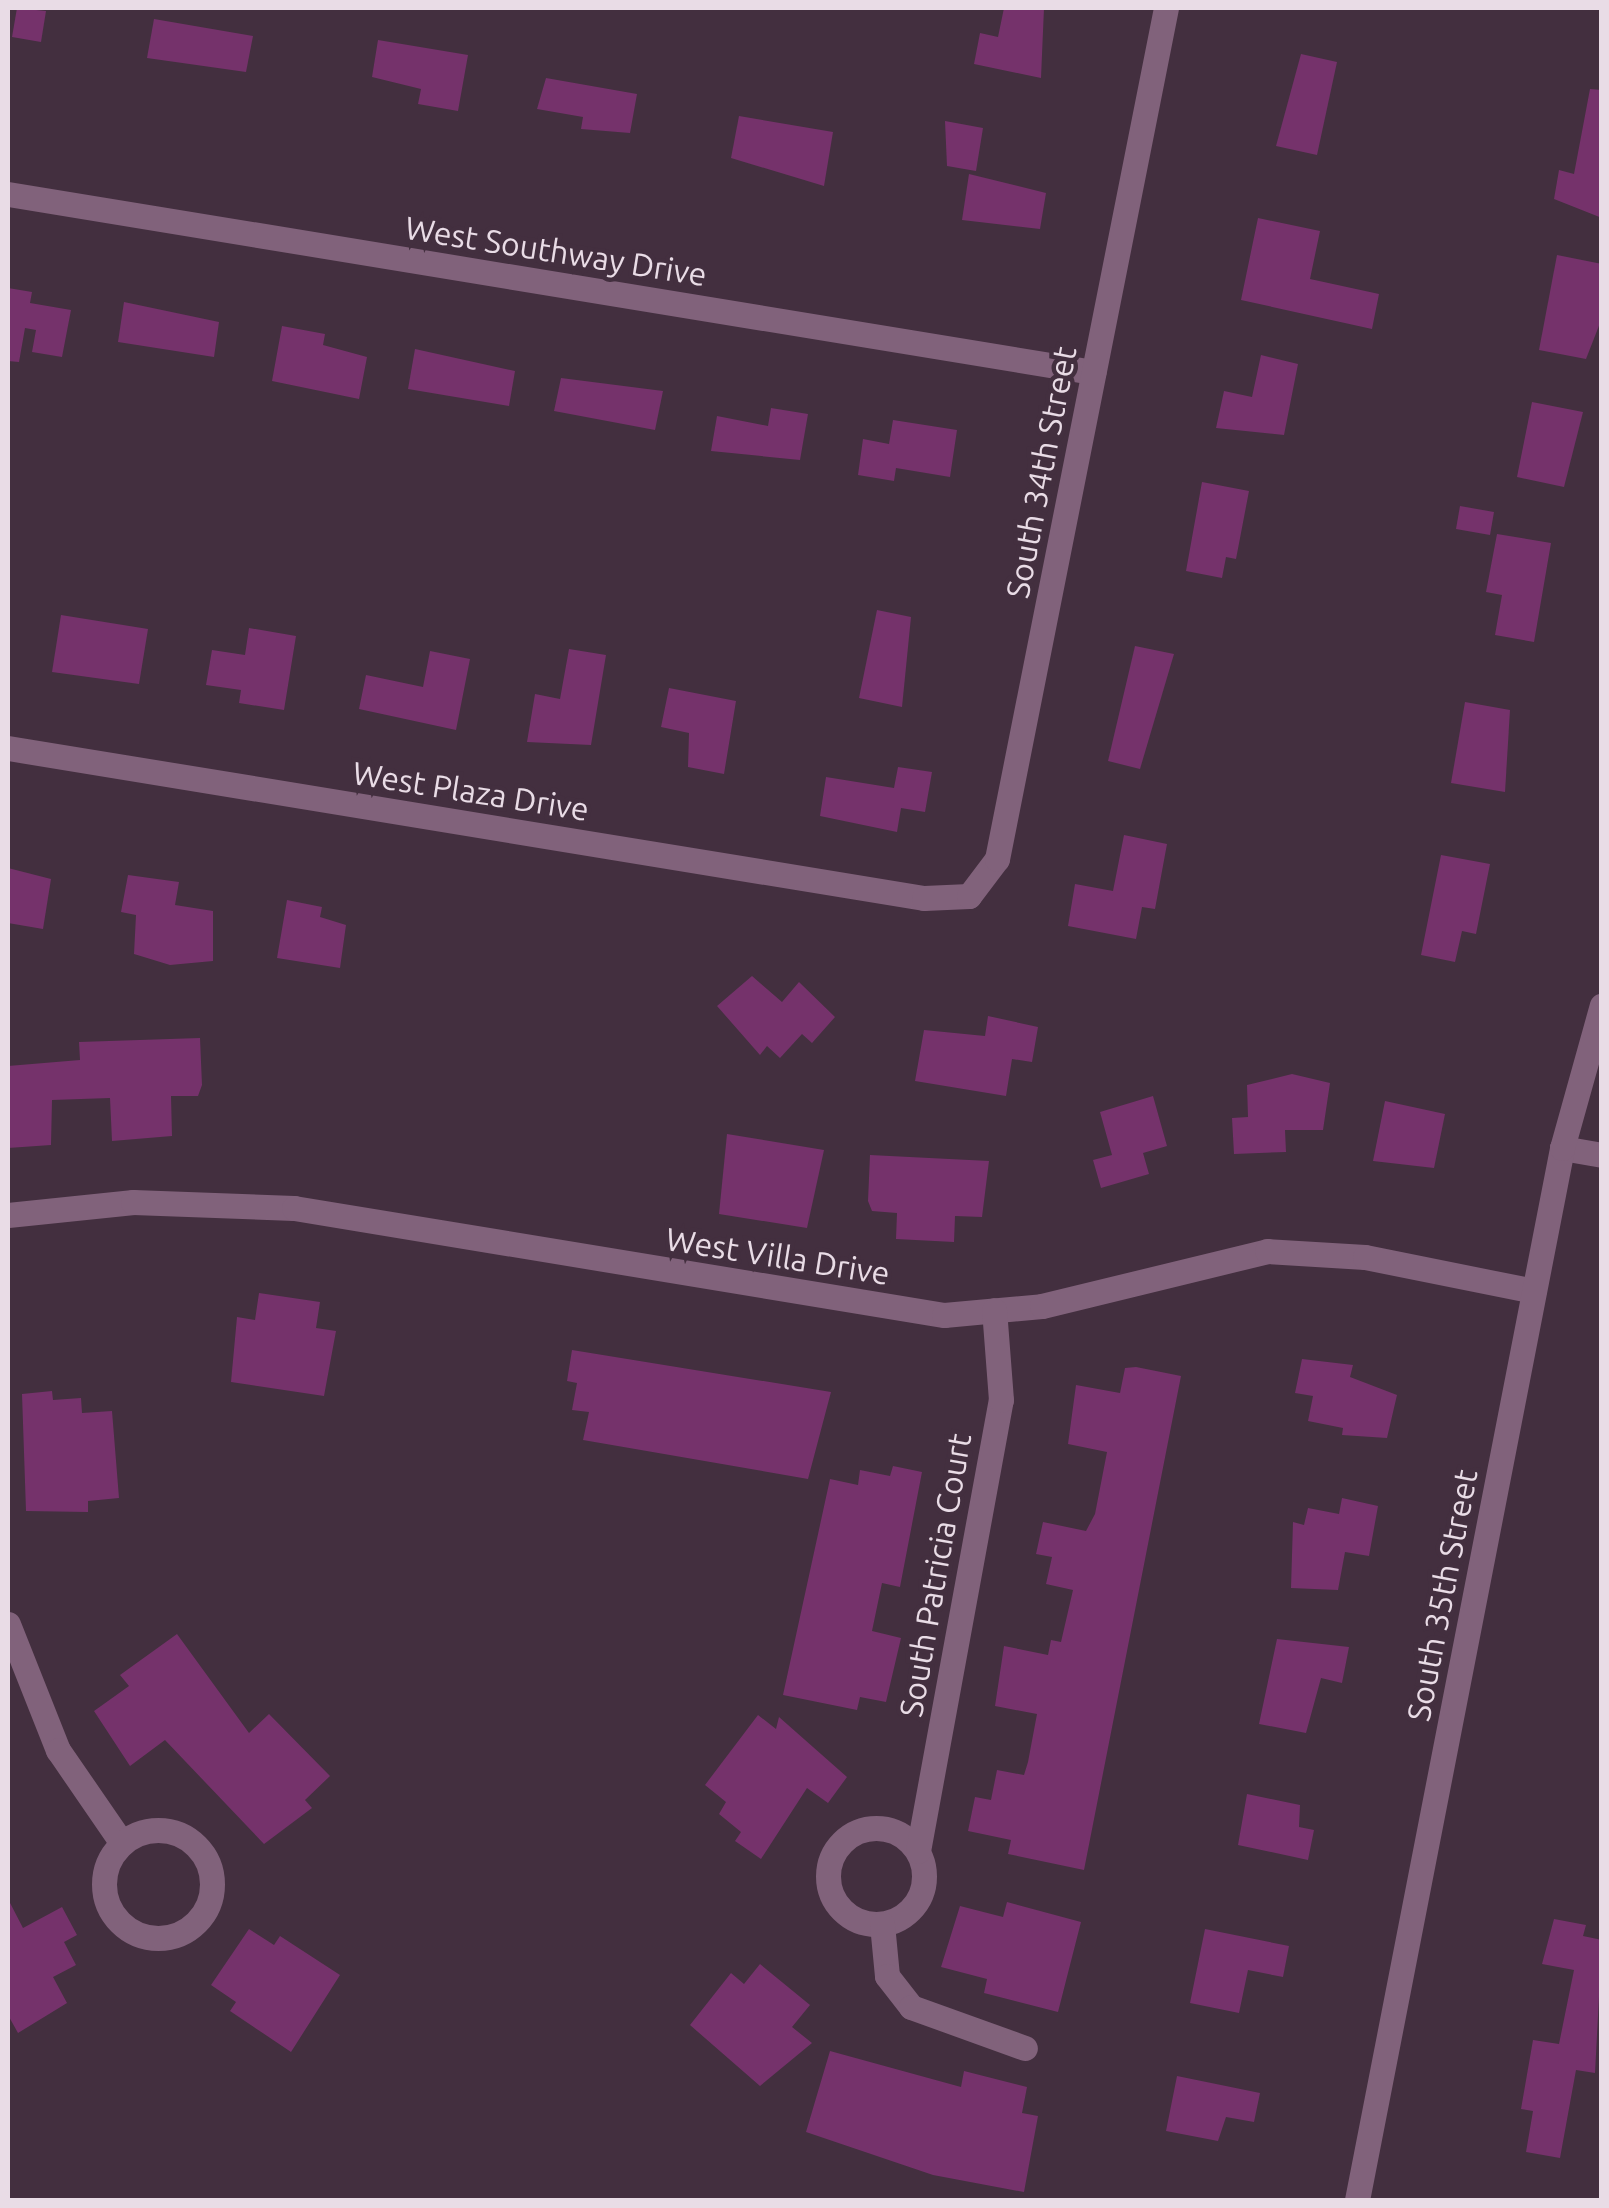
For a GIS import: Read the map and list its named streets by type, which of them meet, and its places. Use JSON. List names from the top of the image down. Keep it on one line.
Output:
{"streets":{"street":["West Southway Drive","South 34th Street","West Plaza Drive","West Villa Drive","South Patricia Court","South 35th Street"]},"crossings":[["West Southway Drive","South 34th Street"],["South 34th Street","West Plaza Drive"],["West Villa Drive","South Patricia Court"],["West Villa Drive","South 35th Street"]]}
